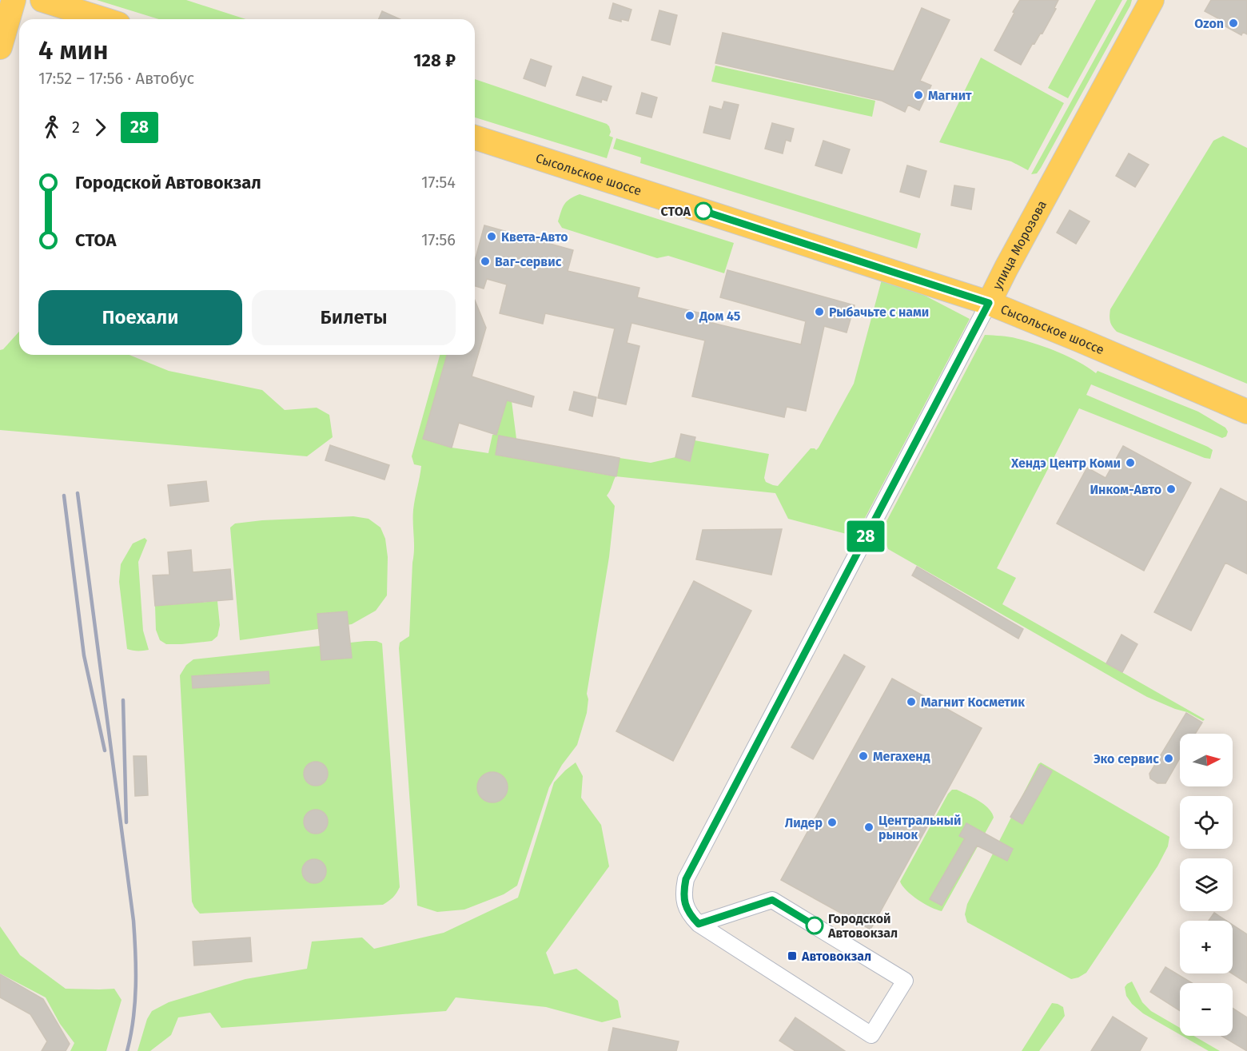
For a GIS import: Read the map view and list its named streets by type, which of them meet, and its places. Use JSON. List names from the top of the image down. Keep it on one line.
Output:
{"streets":{"main road":["Сысольское шоссе","улица Морозова"]},"crossings":[["Сысольское шоссе","улица Морозова"]],"places":{"other":["Ozon","Магнит","СТОА","Квета-Авто","Ваг-сервис","Рыбачьте с нами","Дом 45","Хендэ Центр Коми","Инком-Авто","Магнит Косметик","Мегахенд","Эко сервис","Лидер","Центральный рынок","Городской Автовокзал"],"transit":["Автовокзал"]},"lines":["bus line 28"],"north":"right","page":{"on_map":"28","heading":["4 мин","17:52 – 17:56 · Автобус","128 ₽"],"legs":["2","28"],"list":[{"name":"Городской Автовокзал","value":"17:54"},{"name":"СТОА","value":"17:56"}],"buttons":["Поехали","Билеты"],"map_buttons":["+","−"]}}
